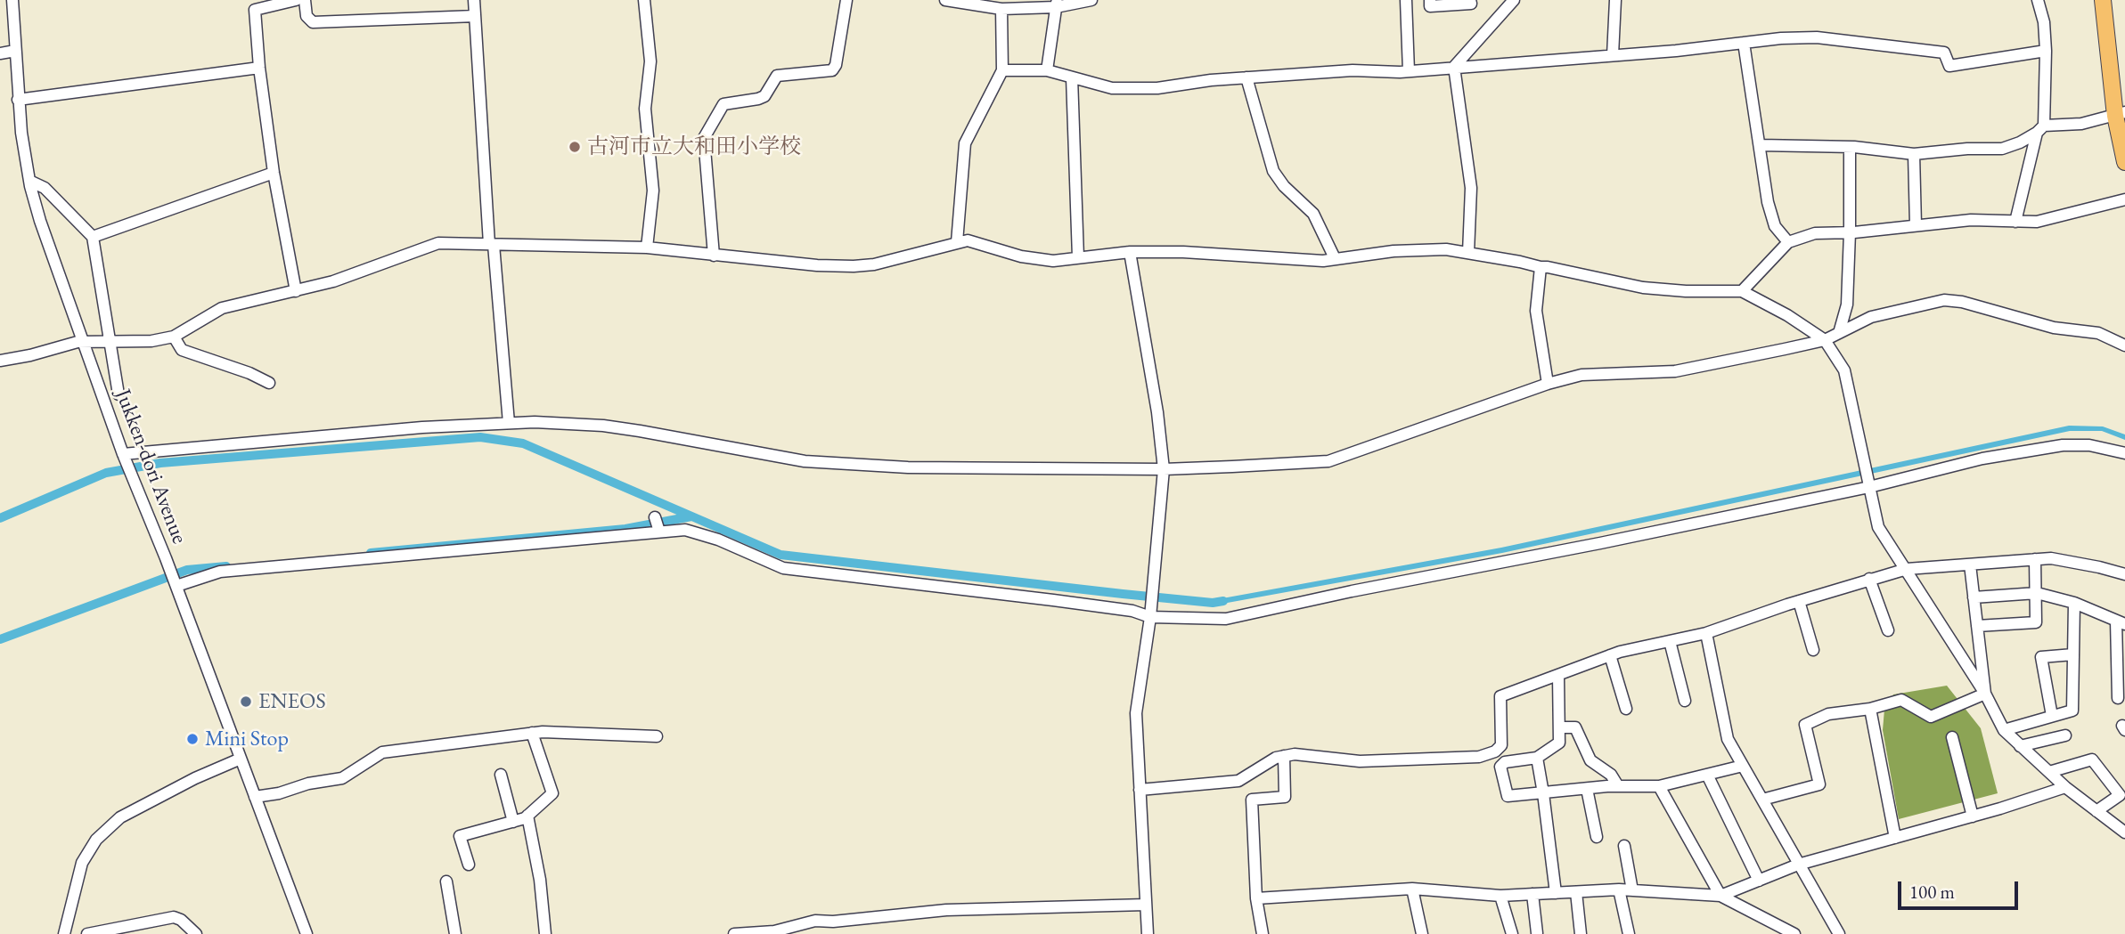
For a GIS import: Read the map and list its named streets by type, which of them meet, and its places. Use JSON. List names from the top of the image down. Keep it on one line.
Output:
{"streets":{"street":["Jukken-dori Avenue"]},"places":["古河市立大和田小学校","ENEOS","Mini Stop"],"scale_bar":"100 m"}
